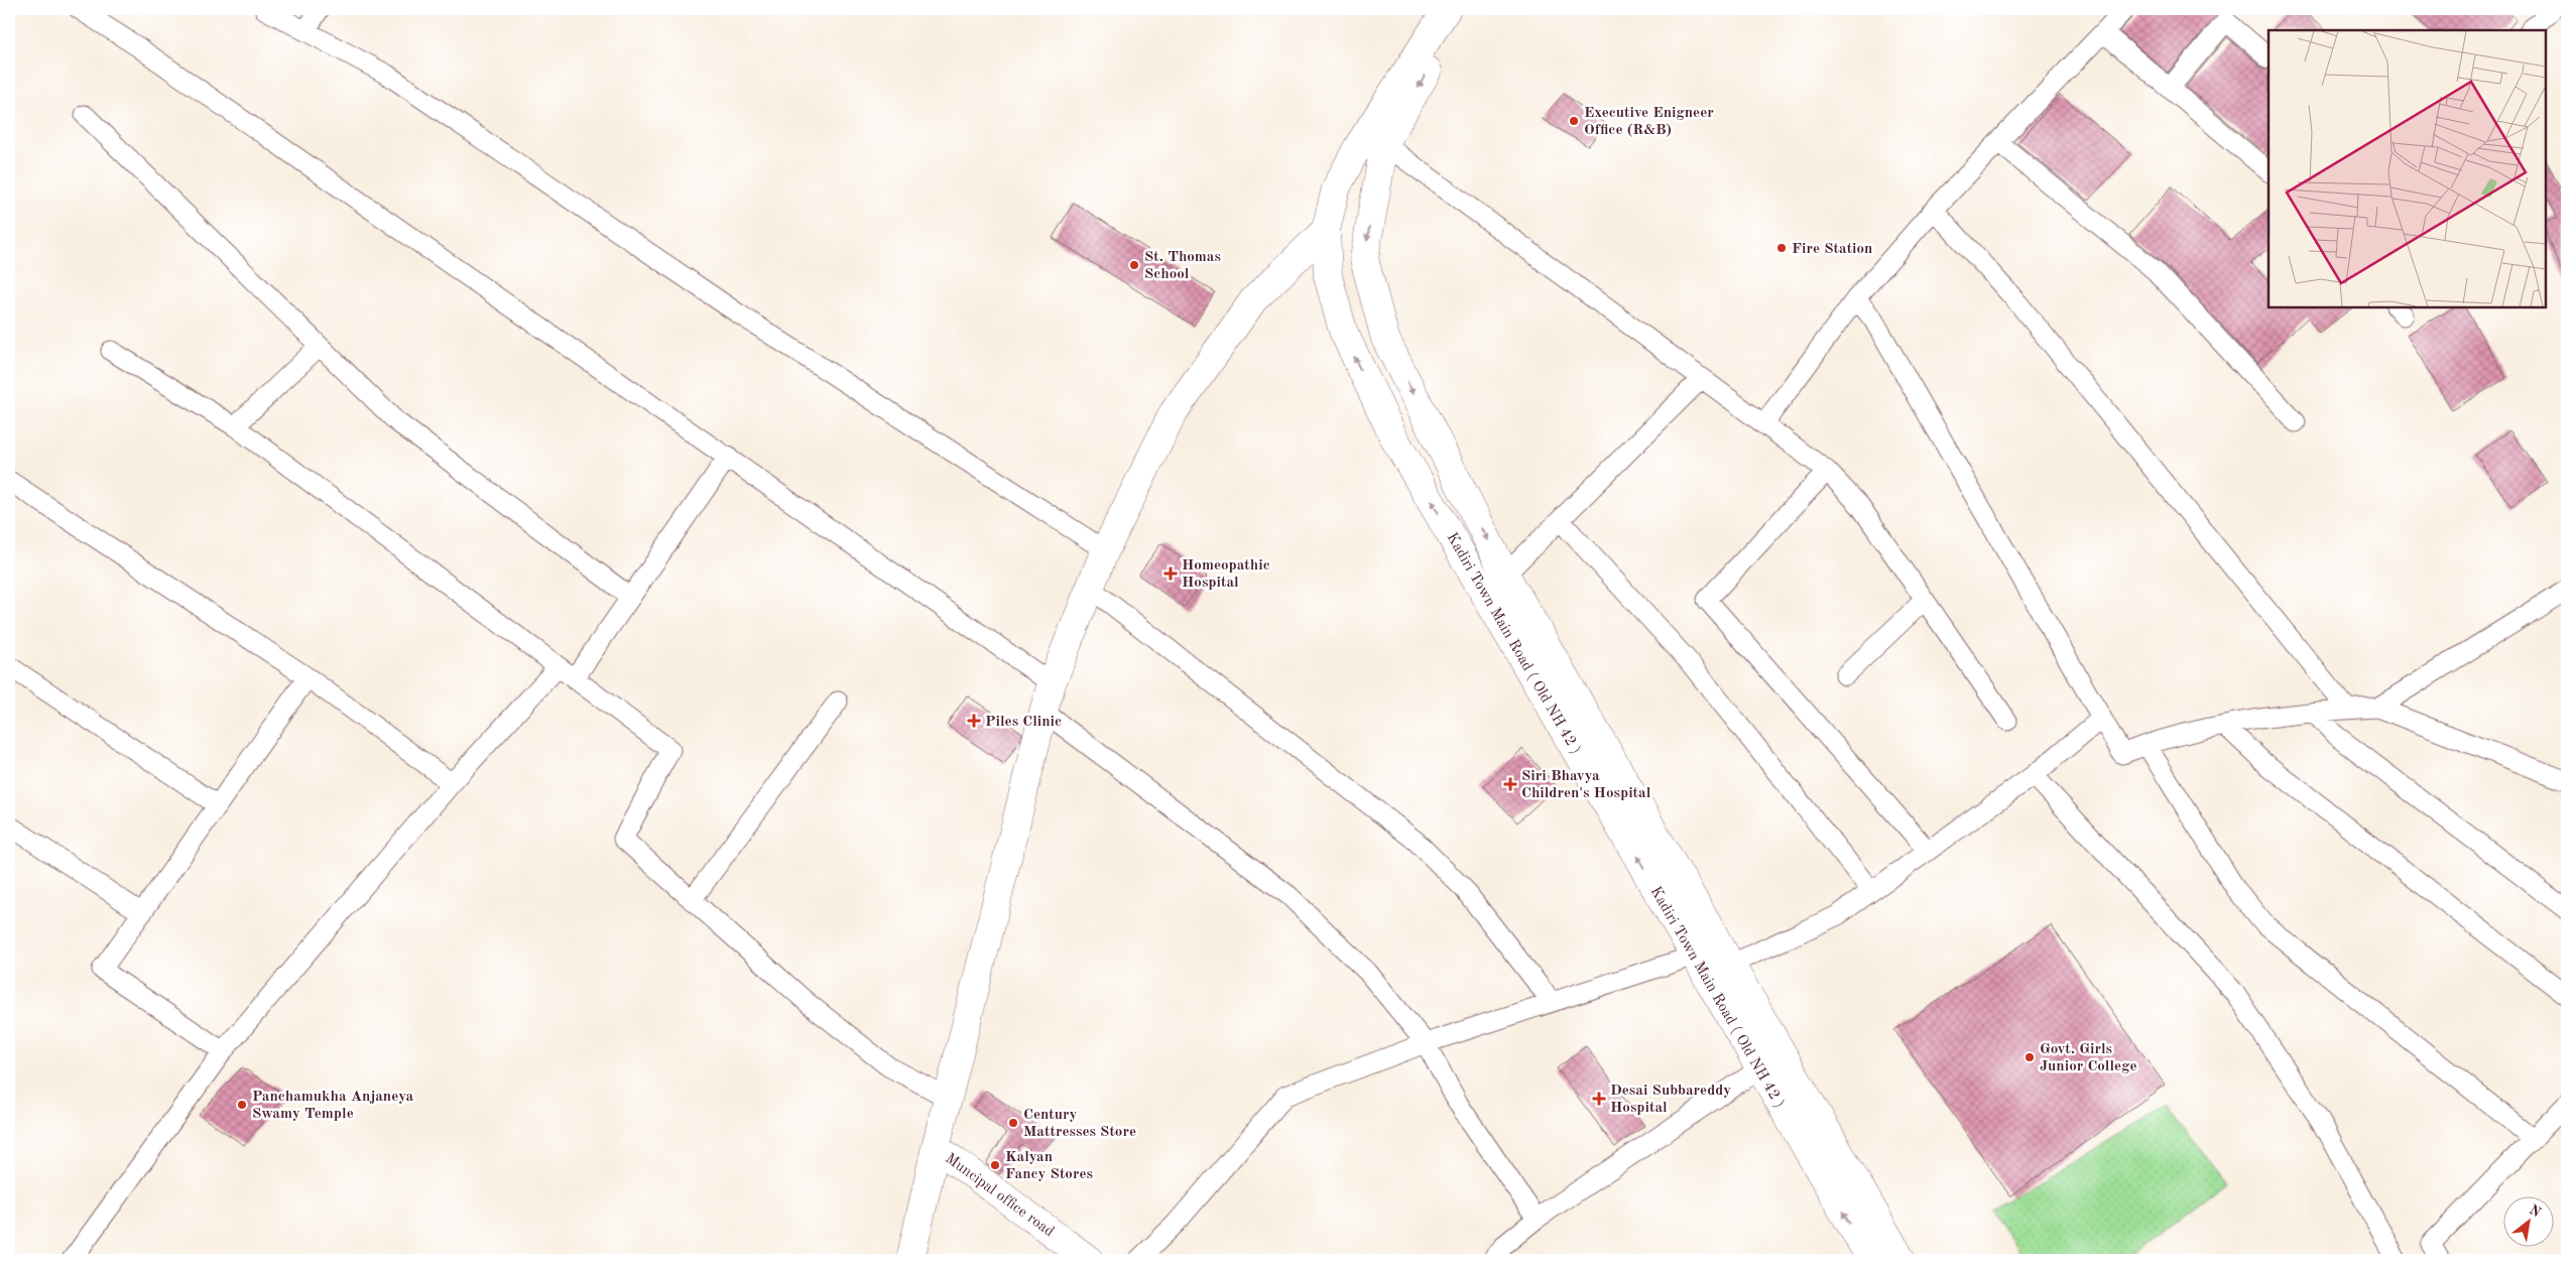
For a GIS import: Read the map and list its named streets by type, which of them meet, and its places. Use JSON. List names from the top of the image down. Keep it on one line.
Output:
{"streets":{"main road":["Kadiri Town Main Road ( Old NH 42 )","Muncipal office road"]},"places":{"other":["Executive Enigneer Office (R&B)","Fire Station","St. Thomas School","Govt. Girls Junior College","Panchamukha Anjaneya Swamy Temple","Century Mattresses Store","Kalyan Fancy Stores"],"health":["Homeopathic Hospital","Piles Clinic","Siri Bhavya Children's Hospital","Desai Subbareddy Hospital"]},"north":"top right"}
